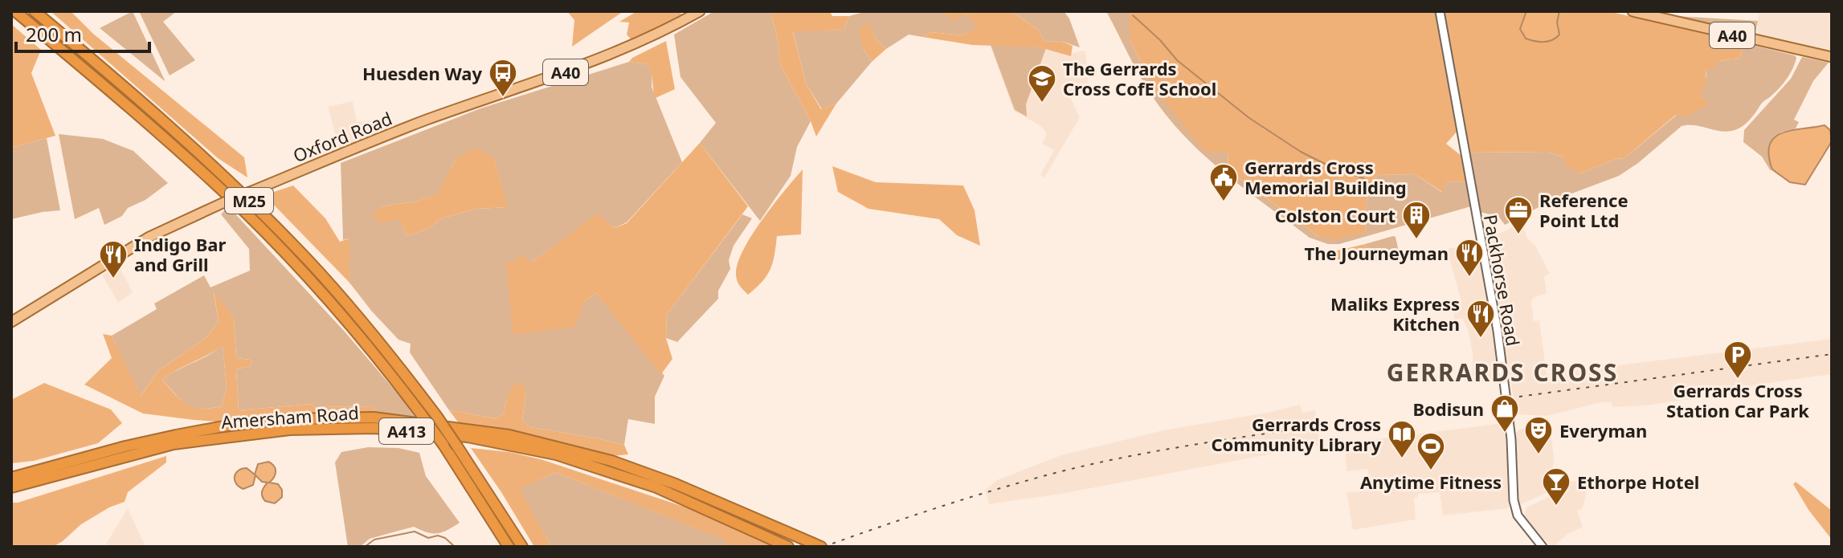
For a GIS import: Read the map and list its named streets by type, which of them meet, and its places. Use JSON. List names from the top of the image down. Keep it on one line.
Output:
{"streets":{"highway":["M25","Amersham Road","A413"],"main road":["A40","Oxford Road","Packhorse Road"]},"crossings":[["A40","Oxford Road"]],"districts":["GERRARDS CROSS"],"places":{"bus stop":["Huesden Way"],"school or university":["The Gerrards Cross CofE School"],"public building":["Gerrards Cross Memorial Building"],"office":["Reference Point Ltd"],"building":["Colston Court"],"restaurant":["The Journeyman","Indigo Bar and Grill","Maliks Express Kitchen"],"parking":["Gerrards Cross Station Car Park"],"shop":["Bodisun"],"theatre":["Everyman"],"library":["Gerrards Cross Community Library"],"sports":["Anytime Fitness"],"bar":["Ethorpe Hotel"]},"scale_bar":"200 m"}
